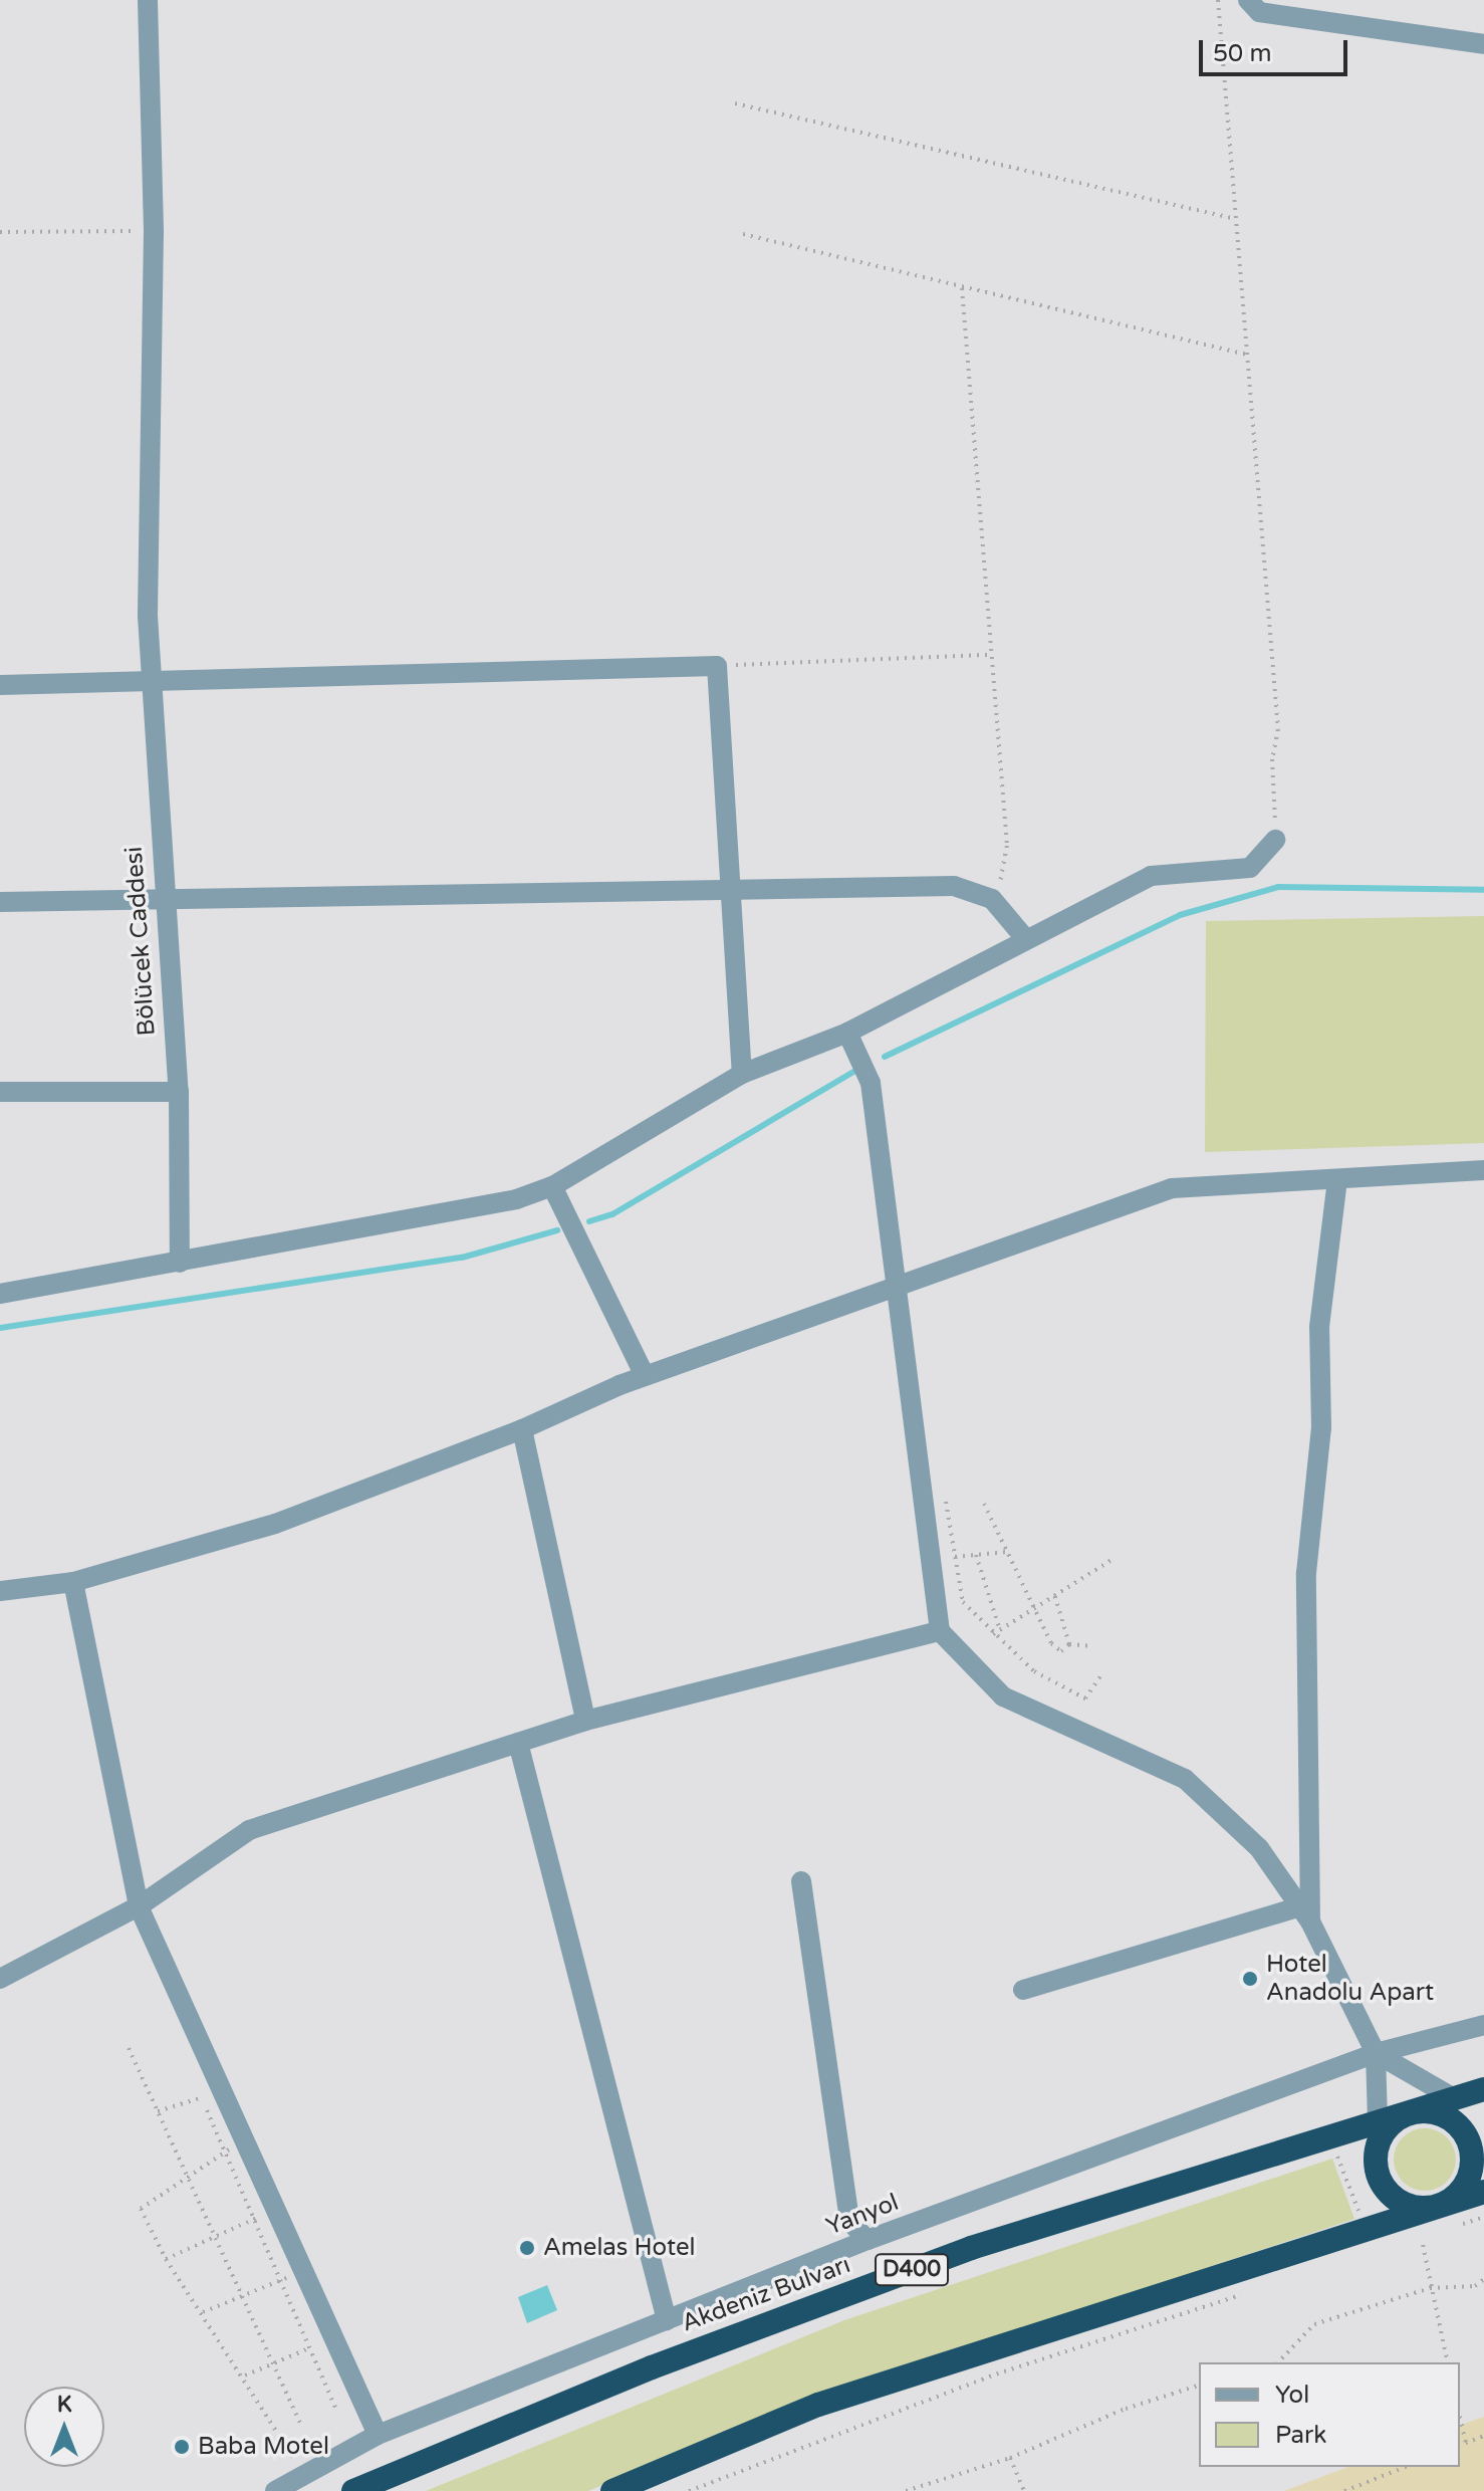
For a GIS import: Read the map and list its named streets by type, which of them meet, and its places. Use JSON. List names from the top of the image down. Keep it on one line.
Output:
{"streets":{"highway":["D400","Akdeniz Bulvarı"],"street":["Bölücek Caddesi","Yanyol"]},"places":["Hotel Anadolu Apart","Amelas Hotel","Baba Motel"],"legend":["Yol","Park"],"scale_bar":"50 m","north":"top"}
